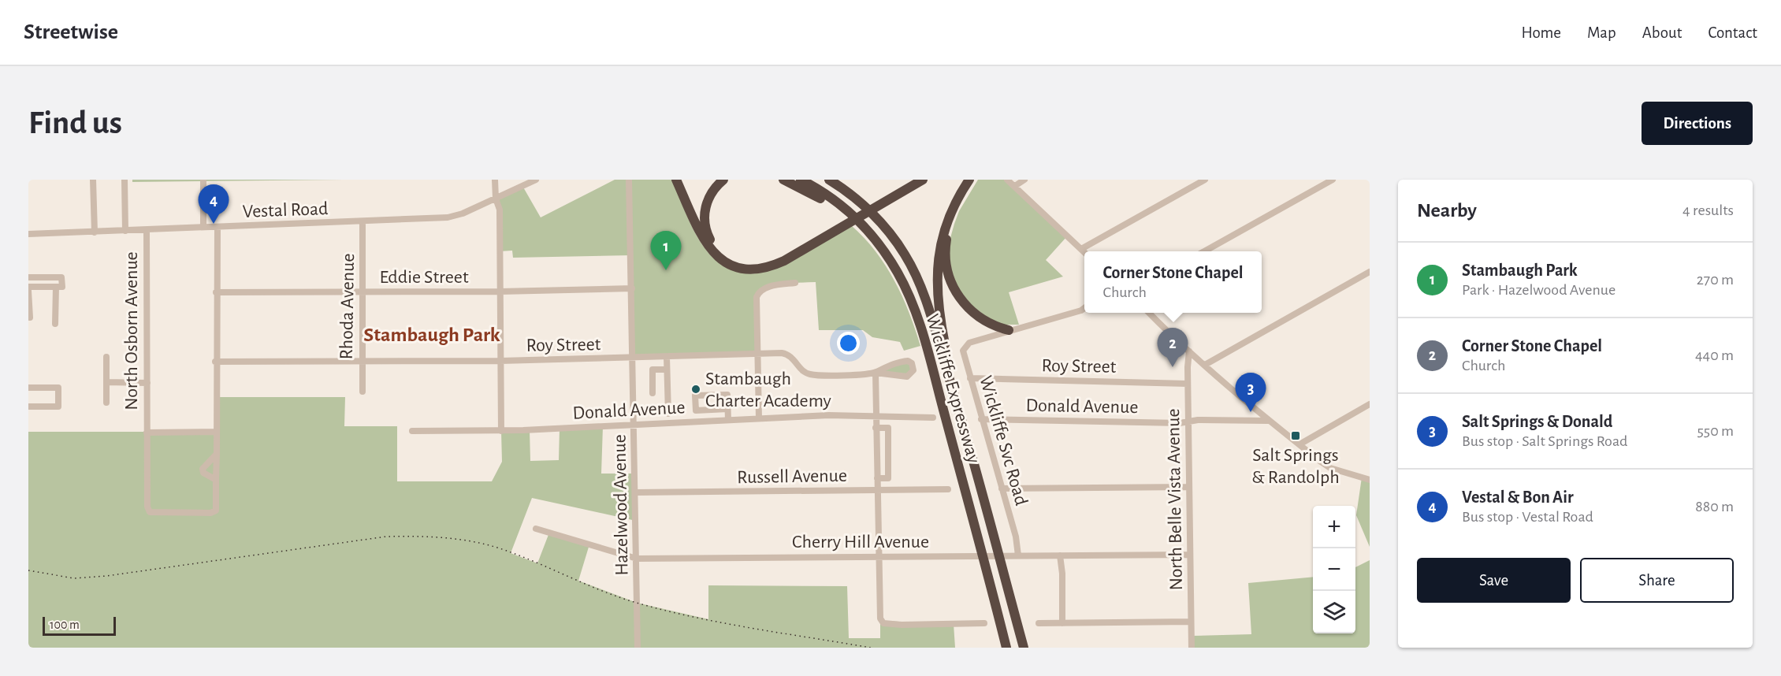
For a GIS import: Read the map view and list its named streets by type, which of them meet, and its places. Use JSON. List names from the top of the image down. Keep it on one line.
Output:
{"streets":{"highway":["Wickliffe Expressway"],"street":["Vestal Road","Eddie Street","Rhoda Avenue","North Osborn Avenue","Roy Street","Donald Avenue","Wickliffe Svc Road","Russell Avenue","North Belle Vista Avenue","Hazelwood Avenue","Cherry Hill Avenue"]},"crossings":[["Vestal Road","Rhoda Avenue"],["Vestal Road","North Osborn Avenue"],["Eddie Street","Rhoda Avenue"],["Eddie Street","Hazelwood Avenue"],["Rhoda Avenue","Roy Street"],["Roy Street","Wickliffe Svc Road"],["Roy Street","North Belle Vista Avenue"],["Roy Street","Hazelwood Avenue"],["Donald Avenue","Wickliffe Svc Road"],["Donald Avenue","North Belle Vista Avenue"],["Donald Avenue","Hazelwood Avenue"],["Wickliffe Svc Road","Cherry Hill Avenue"],["Russell Avenue","Hazelwood Avenue"],["North Belle Vista Avenue","Cherry Hill Avenue"],["Hazelwood Avenue","Cherry Hill Avenue"]],"districts":["Stambaugh Park"],"places":{"other":["Stambaugh Charter Academy"],"transit":["Salt Springs & Randolph"]},"scale_bar":"100 m","page":{"header":"Streetwise","nav":["Home","Map","About","Contact"],"buttons":["Directions",["Save","Share"]],"title":"Find us","heading":["Nearby","4 results"],"pins":["4","1","2","3"],"list":[{"mark":"1","name":"Stambaugh Park","note":"Park · Hazelwood Avenue","value":"270 m"},{"mark":"2","name":"Corner Stone Chapel","note":"Church","value":"440 m"},{"mark":"3","name":"Salt Springs & Donald","note":"Bus stop · Salt Springs Road","value":"550 m"},{"mark":"4","name":"Vestal & Bon Air","note":"Bus stop · Vestal Road","value":"880 m"}],"popup":["Corner Stone Chapel","Church"],"map_buttons":["+","−"],"scale":"100 m"}}
